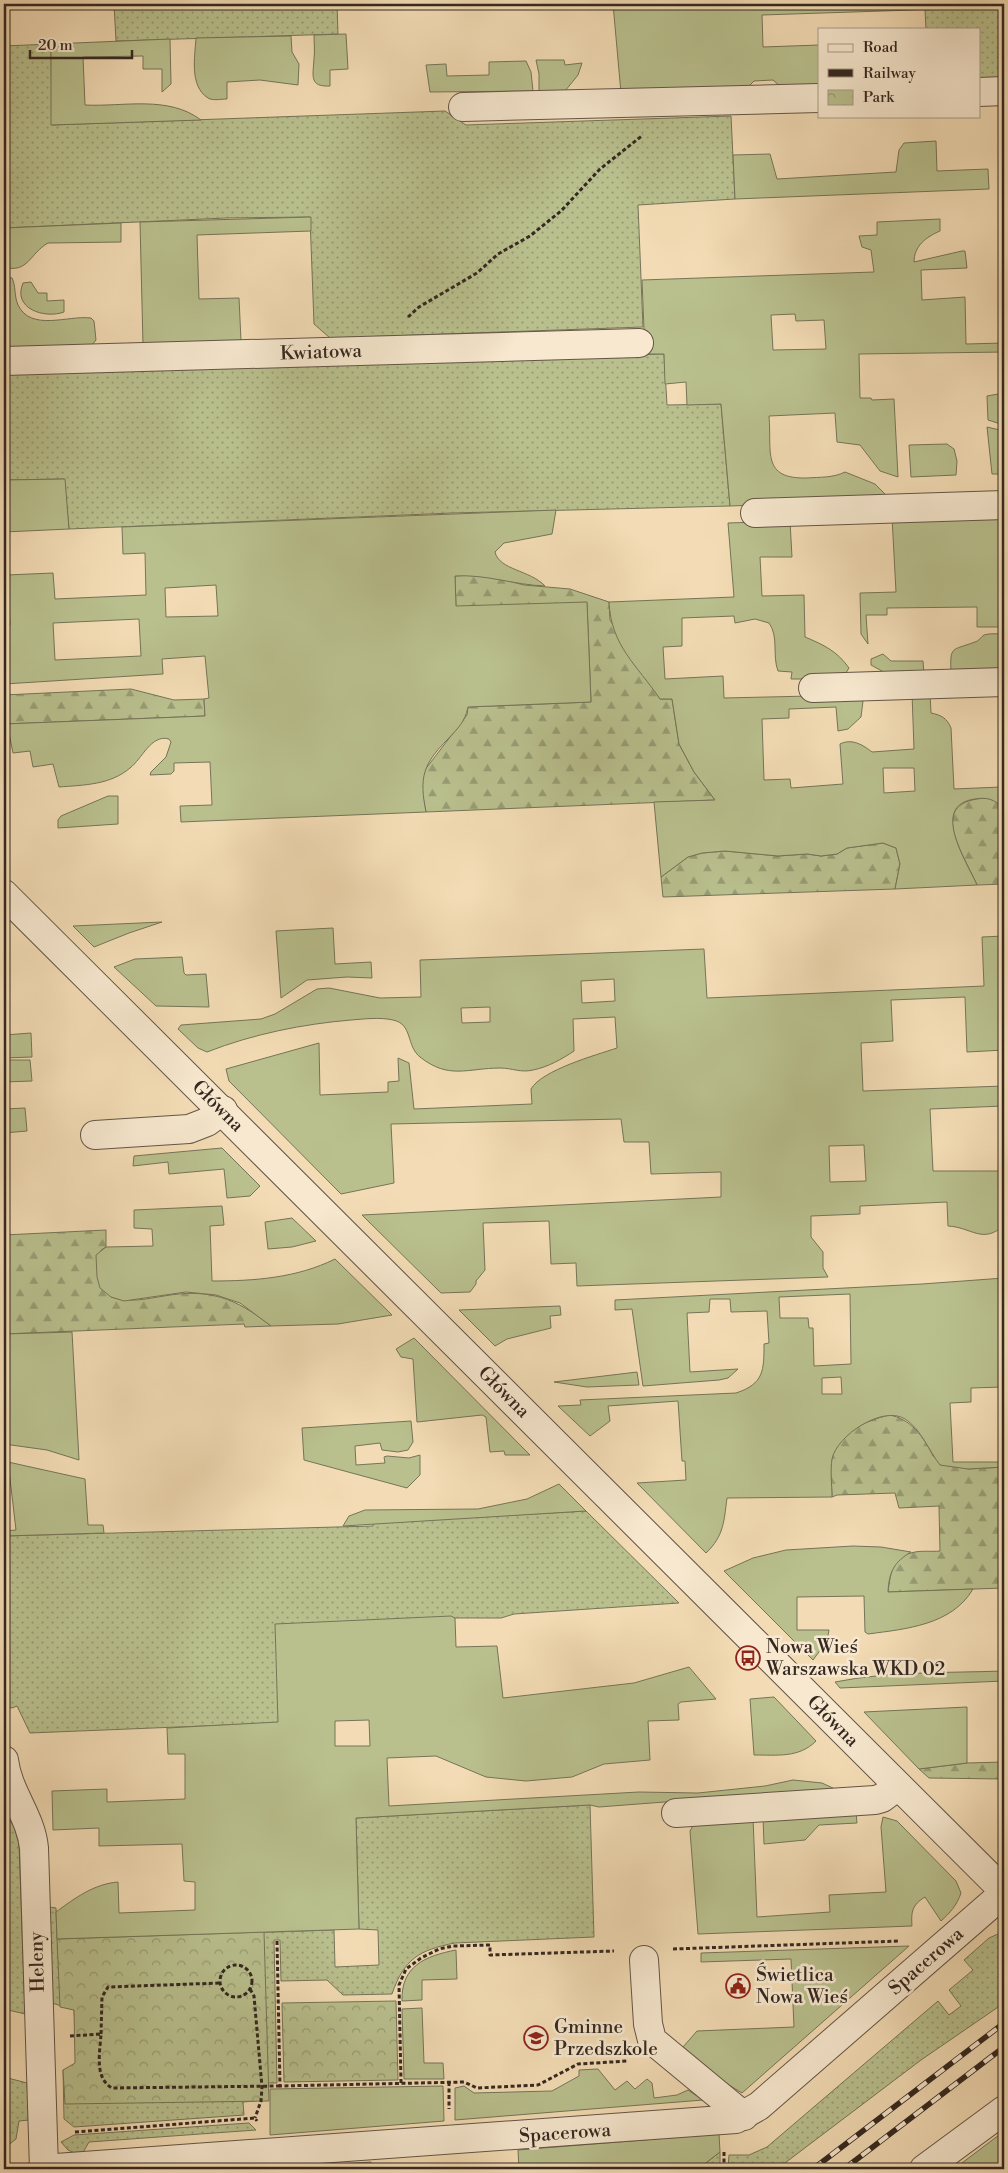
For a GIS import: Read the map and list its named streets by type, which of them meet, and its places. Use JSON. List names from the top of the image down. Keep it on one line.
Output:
{"streets":{"street":["Kwiatowa","Główna","Spacerowa","Heleny"]},"crossings":[["Główna","Spacerowa"],["Spacerowa","Heleny"]],"places":{"bus stop":["Nowa Wieś Warszawska WKD 02"],"public building":["Świetlica Nowa Wieś"],"school or university":["Gminne Przedszkole"]},"legend":["Road","Railway","Park"],"scale_bar":"20 m"}
